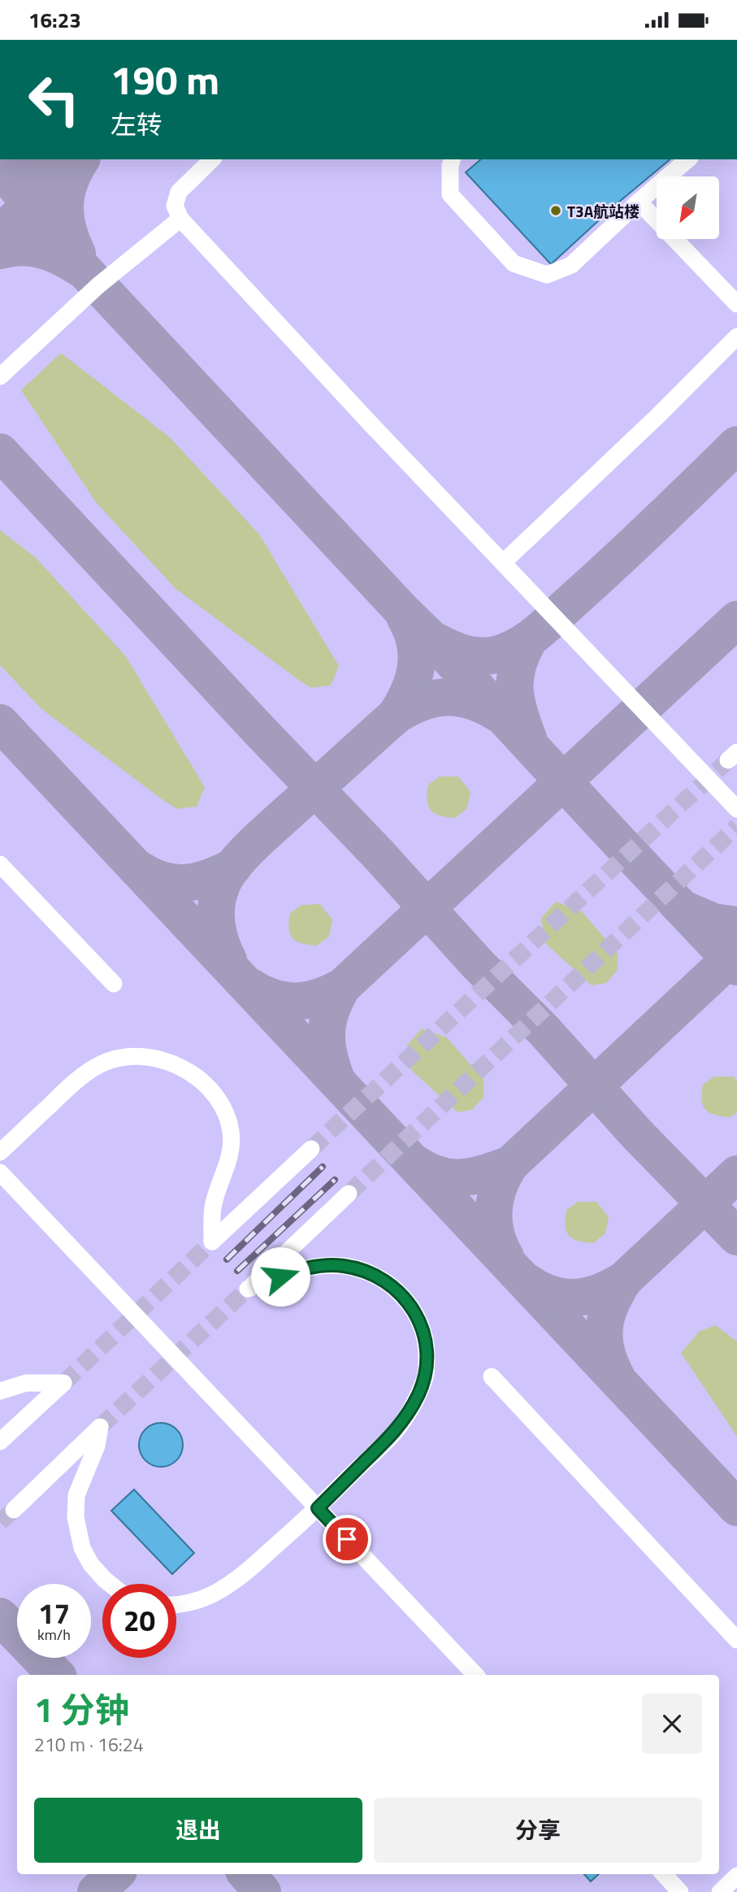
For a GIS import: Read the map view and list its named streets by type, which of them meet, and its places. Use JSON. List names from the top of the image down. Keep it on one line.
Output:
{"places":["T3A航站楼"],"north":"bottom left","page":{"status":"16:23","turn":["190 m","左转"],"speed":"17 km/h","limit":"20","heading":["1 分钟","210 m · 16:24"],"buttons":["退出","分享"]}}
